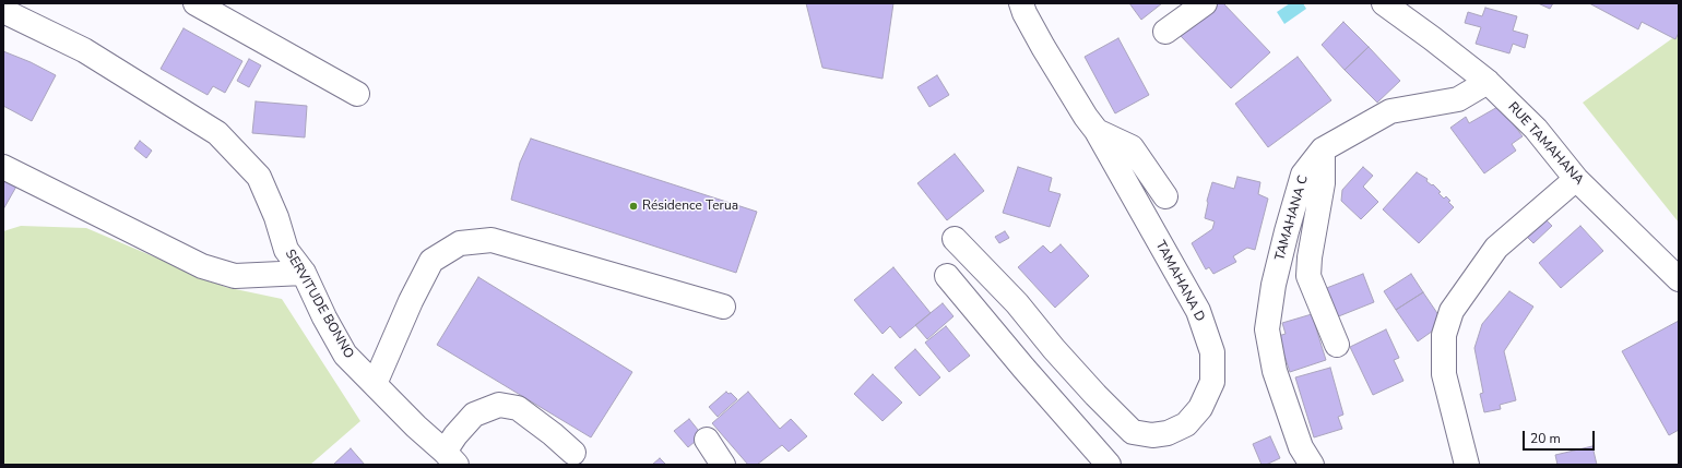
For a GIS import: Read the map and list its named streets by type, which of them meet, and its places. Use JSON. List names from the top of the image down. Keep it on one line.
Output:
{"streets":{"street":["RUE TAMAHANA","TAMAHANA C","TAMAHANA D","SERVITUDE BONNO"]},"crossings":[["RUE TAMAHANA","TAMAHANA C"]],"places":["Résidence Terua"],"scale_bar":"20 m"}
